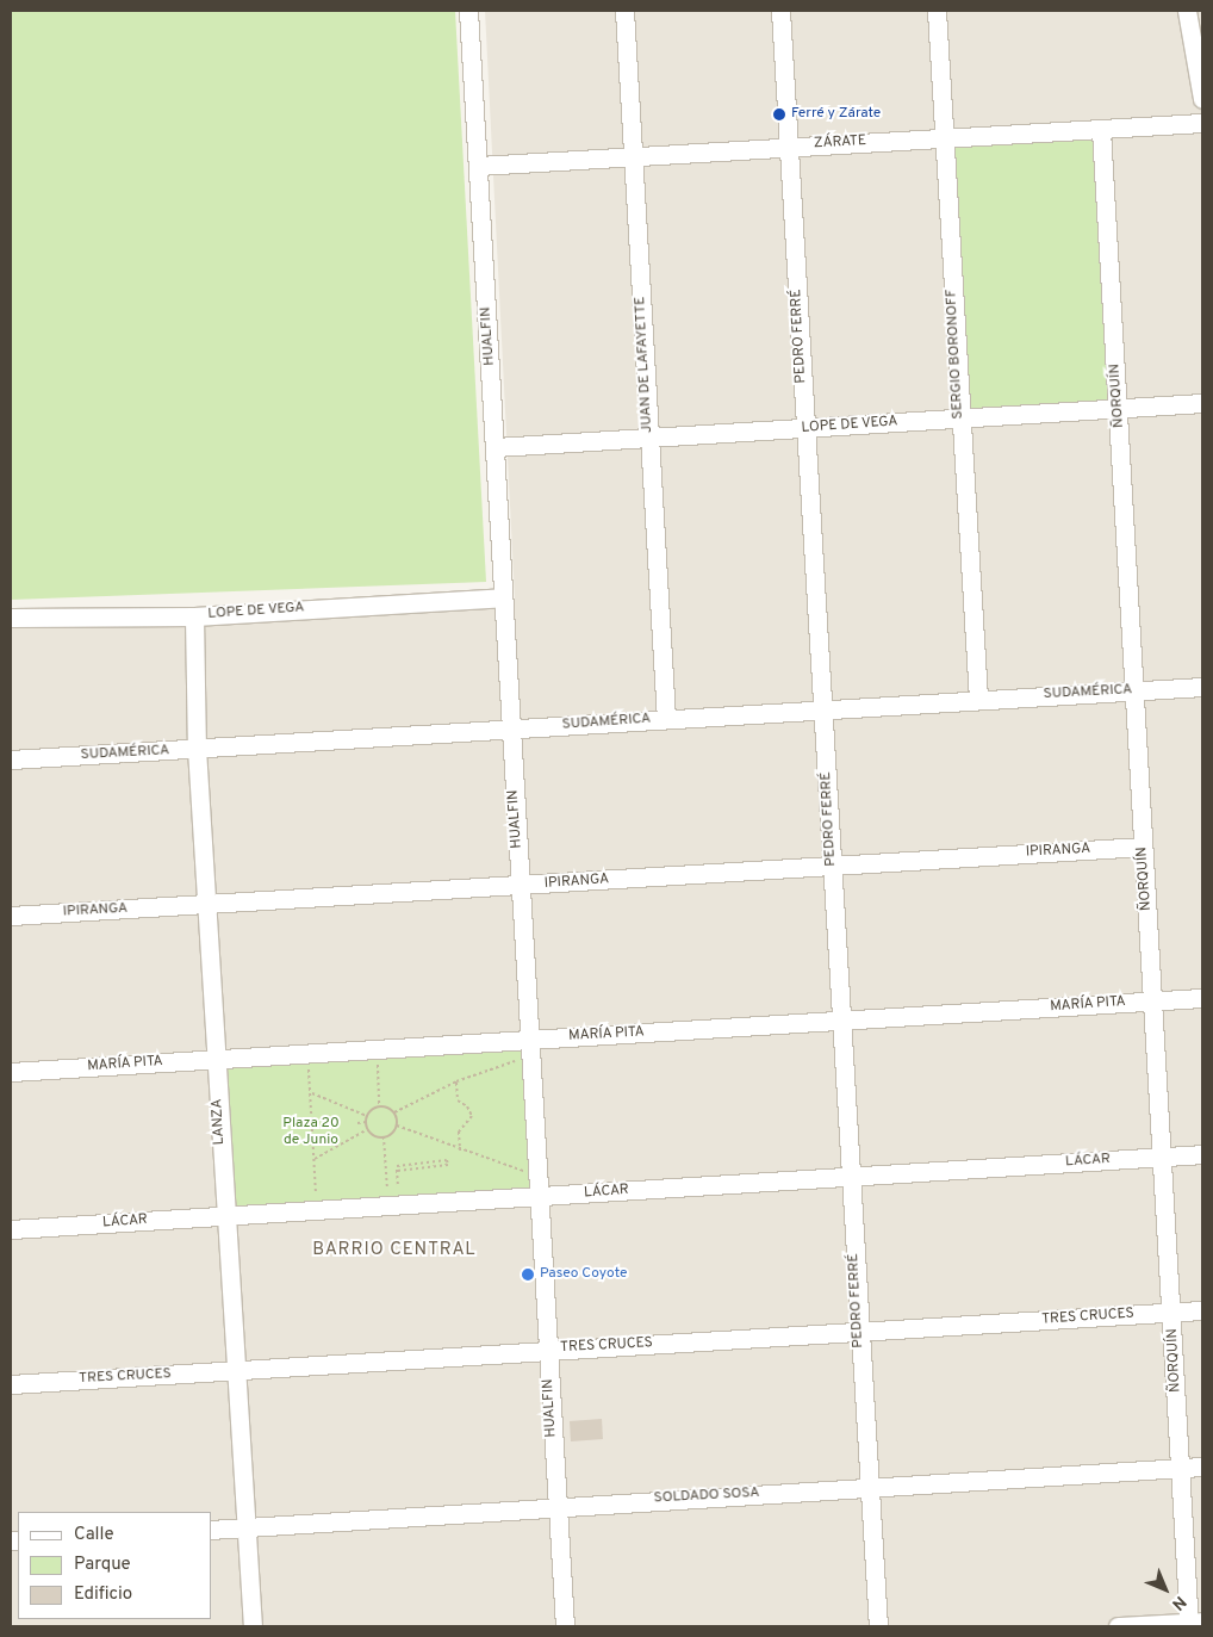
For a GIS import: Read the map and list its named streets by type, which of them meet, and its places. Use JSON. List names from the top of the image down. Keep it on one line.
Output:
{"streets":{"street":["ZÁRATE","HUALFIN","PEDRO FERRÉ","SERGIO BORONOFF","JUAN DE LAFAYETTE","ÑORQUÍN","LOPE DE VEGA","SUDAMÉRICA","IPIRANGA","MARÍA PITA","LANZA","LÁCAR","TRES CRUCES","SOLDADO SOSA"]},"crossings":[["ZÁRATE","HUALFIN"],["ZÁRATE","PEDRO FERRÉ"],["ZÁRATE","SERGIO BORONOFF"],["ZÁRATE","JUAN DE LAFAYETTE"],["ZÁRATE","ÑORQUÍN"],["HUALFIN","LOPE DE VEGA"],["HUALFIN","SUDAMÉRICA"],["HUALFIN","IPIRANGA"],["HUALFIN","MARÍA PITA"],["HUALFIN","LÁCAR"],["HUALFIN","TRES CRUCES"],["HUALFIN","SOLDADO SOSA"],["PEDRO FERRÉ","LOPE DE VEGA"],["PEDRO FERRÉ","SUDAMÉRICA"],["PEDRO FERRÉ","IPIRANGA"],["PEDRO FERRÉ","MARÍA PITA"],["PEDRO FERRÉ","LÁCAR"],["PEDRO FERRÉ","TRES CRUCES"],["PEDRO FERRÉ","SOLDADO SOSA"],["SERGIO BORONOFF","LOPE DE VEGA"],["SERGIO BORONOFF","SUDAMÉRICA"],["JUAN DE LAFAYETTE","LOPE DE VEGA"],["JUAN DE LAFAYETTE","SUDAMÉRICA"],["ÑORQUÍN","LOPE DE VEGA"],["ÑORQUÍN","SUDAMÉRICA"],["ÑORQUÍN","IPIRANGA"],["ÑORQUÍN","MARÍA PITA"],["ÑORQUÍN","LÁCAR"],["ÑORQUÍN","TRES CRUCES"],["ÑORQUÍN","SOLDADO SOSA"],["LOPE DE VEGA","LANZA"],["SUDAMÉRICA","LANZA"],["IPIRANGA","LANZA"],["MARÍA PITA","LANZA"],["LANZA","LÁCAR"],["LANZA","TRES CRUCES"],["LANZA","SOLDADO SOSA"]],"districts":["BARRIO CENTRAL"],"parks":["Plaza 20 de Junio"],"places":["Ferré y Zárate","Paseo Coyote"],"legend":["Calle","Parque","Edificio"],"north":"bottom right"}
